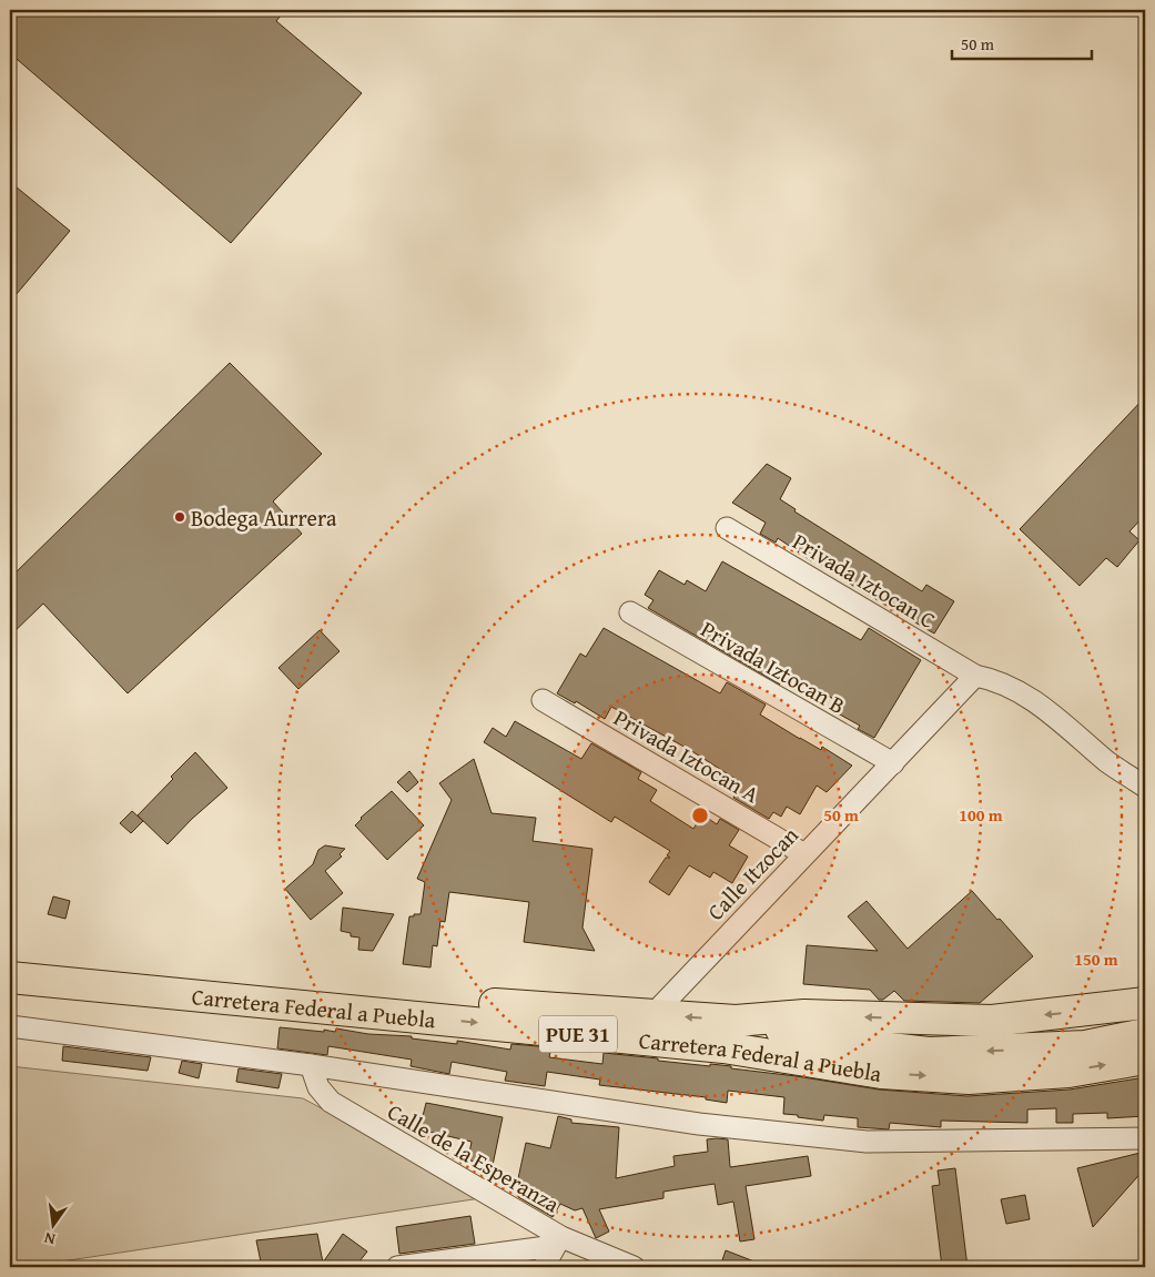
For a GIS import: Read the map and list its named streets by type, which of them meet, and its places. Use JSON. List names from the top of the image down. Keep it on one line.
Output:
{"streets":{"main road":["Carretera Federal a Puebla","PUE 31"],"street":["Privada Iztocan C","Privada Iztocan B","Privada Iztocan A","Calle Itzocan","Calle de la Esperanza"]},"crossings":[["Privada Iztocan C","Calle Itzocan"],["Privada Iztocan B","Calle Itzocan"],["Privada Iztocan A","Calle Itzocan"],["Calle Itzocan","Carretera Federal a Puebla"]],"places":["Bodega Aurrera"],"scale_bar":"50 m","north":"bottom","rings":["50 m","100 m","150 m"]}
